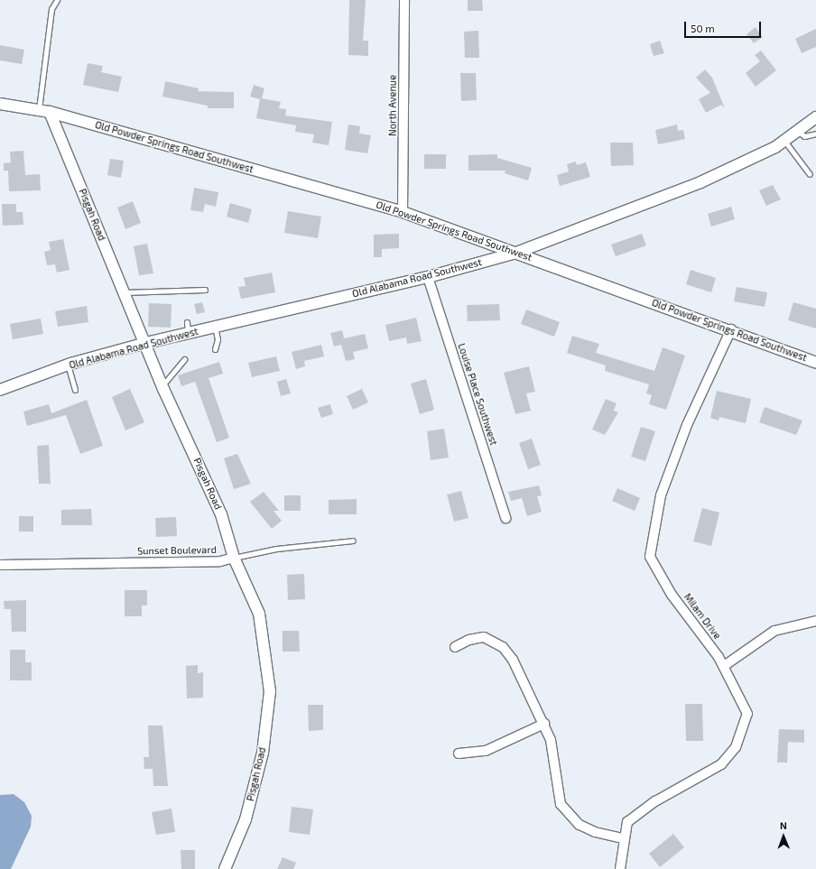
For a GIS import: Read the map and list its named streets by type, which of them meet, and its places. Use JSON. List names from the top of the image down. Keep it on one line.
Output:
{"streets":{"street":["North Avenue","Old Powder Springs Road Southwest","Pisgah Road","Old Alabama Road Southwest","Louise Place Southwest","Sunset Boulevard","Milam Drive"]},"crossings":[["North Avenue","Old Powder Springs Road Southwest"],["Old Powder Springs Road Southwest","Pisgah Road"],["Old Powder Springs Road Southwest","Old Alabama Road Southwest"],["Old Powder Springs Road Southwest","Milam Drive"],["Pisgah Road","Old Alabama Road Southwest"],["Pisgah Road","Sunset Boulevard"],["Old Alabama Road Southwest","Louise Place Southwest"]],"scale_bar":"50 m","north":"top"}
